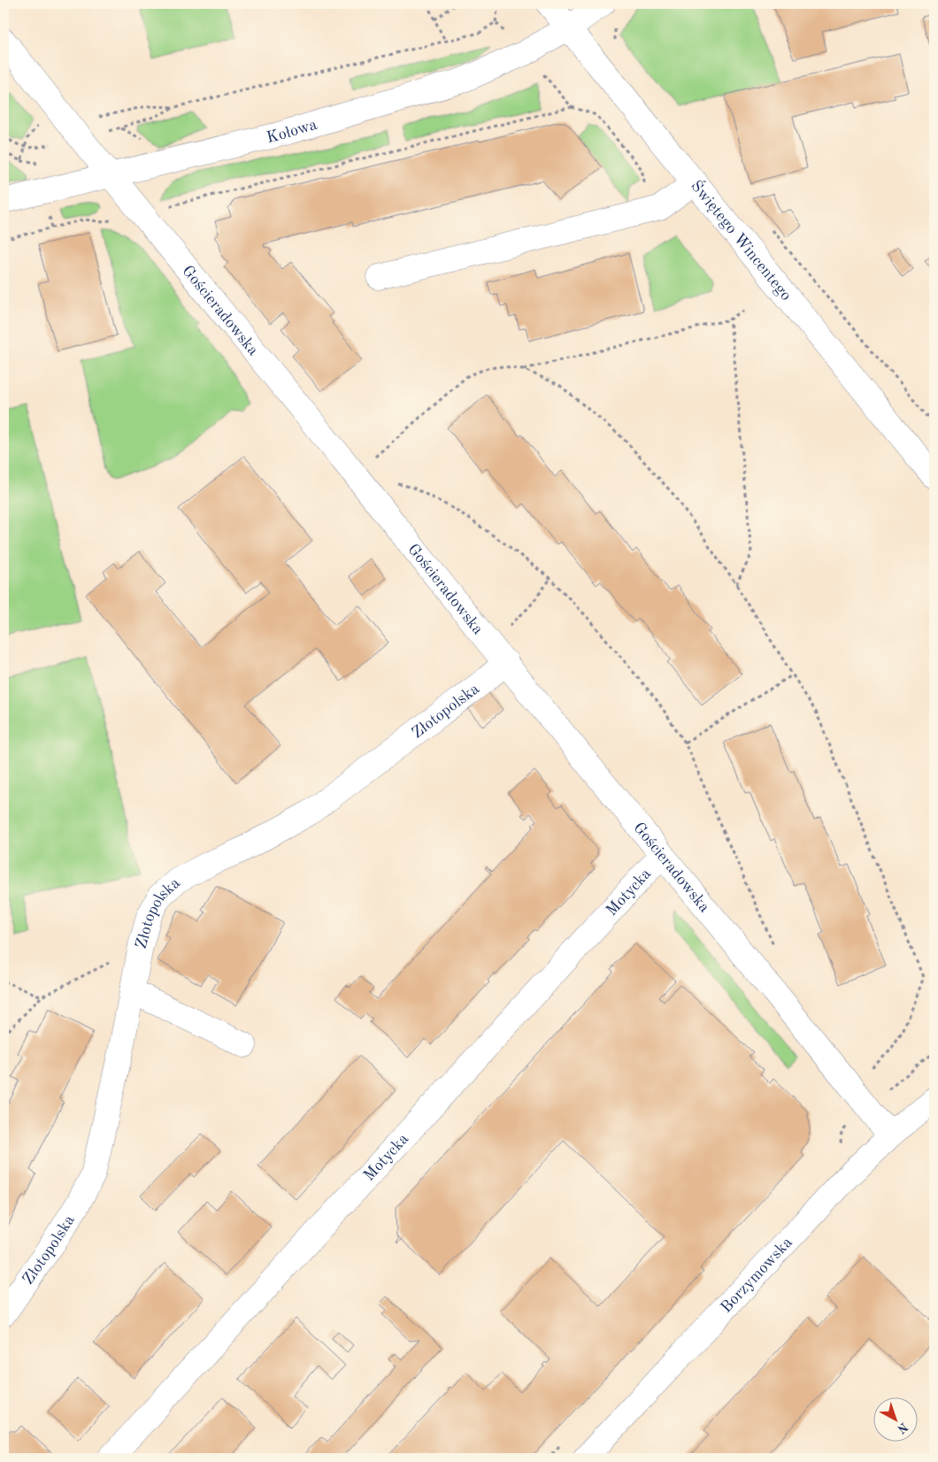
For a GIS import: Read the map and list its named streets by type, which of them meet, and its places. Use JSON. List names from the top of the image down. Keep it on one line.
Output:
{"streets":{"street":["Kołowa","Świętego Wincentego","Gościeradowska","Złotopolska","Motycka","Borzymowska"]},"crossings":[["Kołowa","Świętego Wincentego"],["Kołowa","Gościeradowska"],["Gościeradowska","Złotopolska"],["Gościeradowska","Motycka"],["Gościeradowska","Borzymowska"]],"north":"bottom right"}
